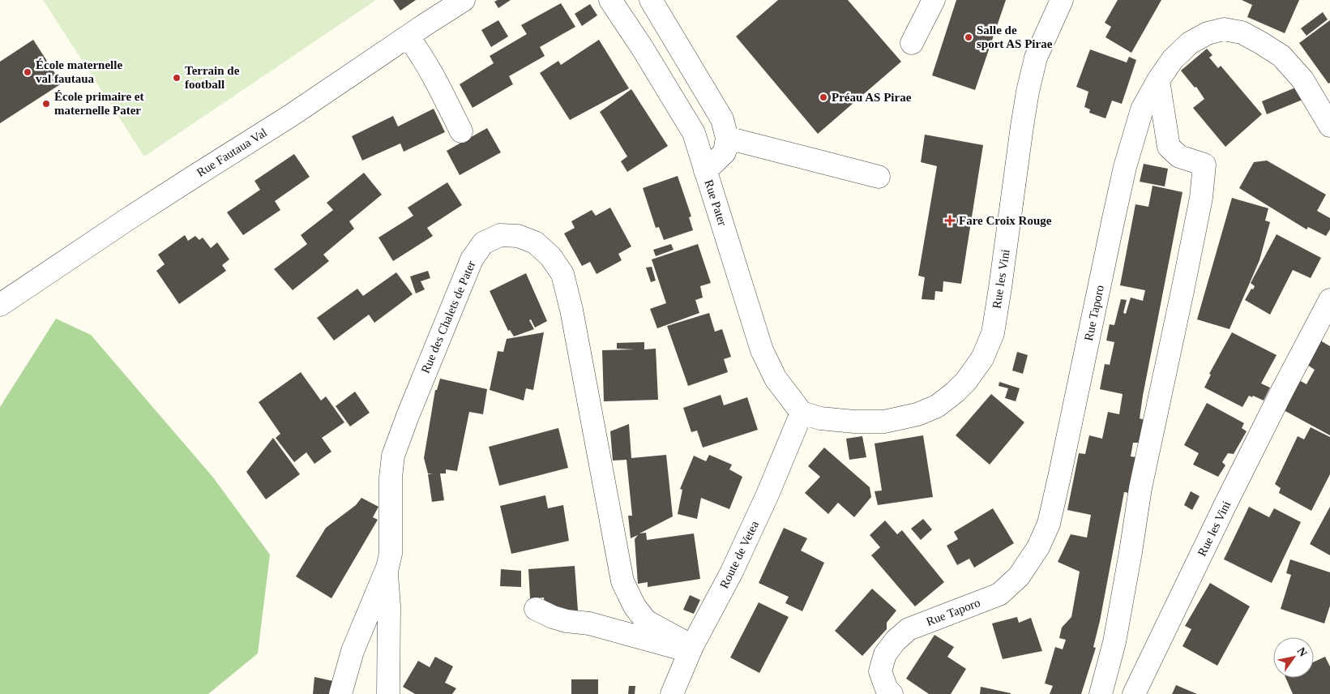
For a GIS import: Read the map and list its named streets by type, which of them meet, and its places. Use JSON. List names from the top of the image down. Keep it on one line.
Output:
{"streets":{"street":["Rue Fautaua Val","Rue Pater","Rue les Vini","Rue Taporo","Rue des Chalets de Pater","Route de Vetea"]},"crossings":[["Rue Pater","Rue les Vini"],["Rue Pater","Route de Vetea"],["Rue les Vini","Route de Vetea"],["Rue des Chalets de Pater","Route de Vetea"]],"places":{"other":["Salle de sport AS Pirae","École maternelle val fautaua","Terrain de football","Préau AS Pirae","École primaire et maternelle Pater"],"health":["Fare Croix Rouge"]},"north":"top right"}
